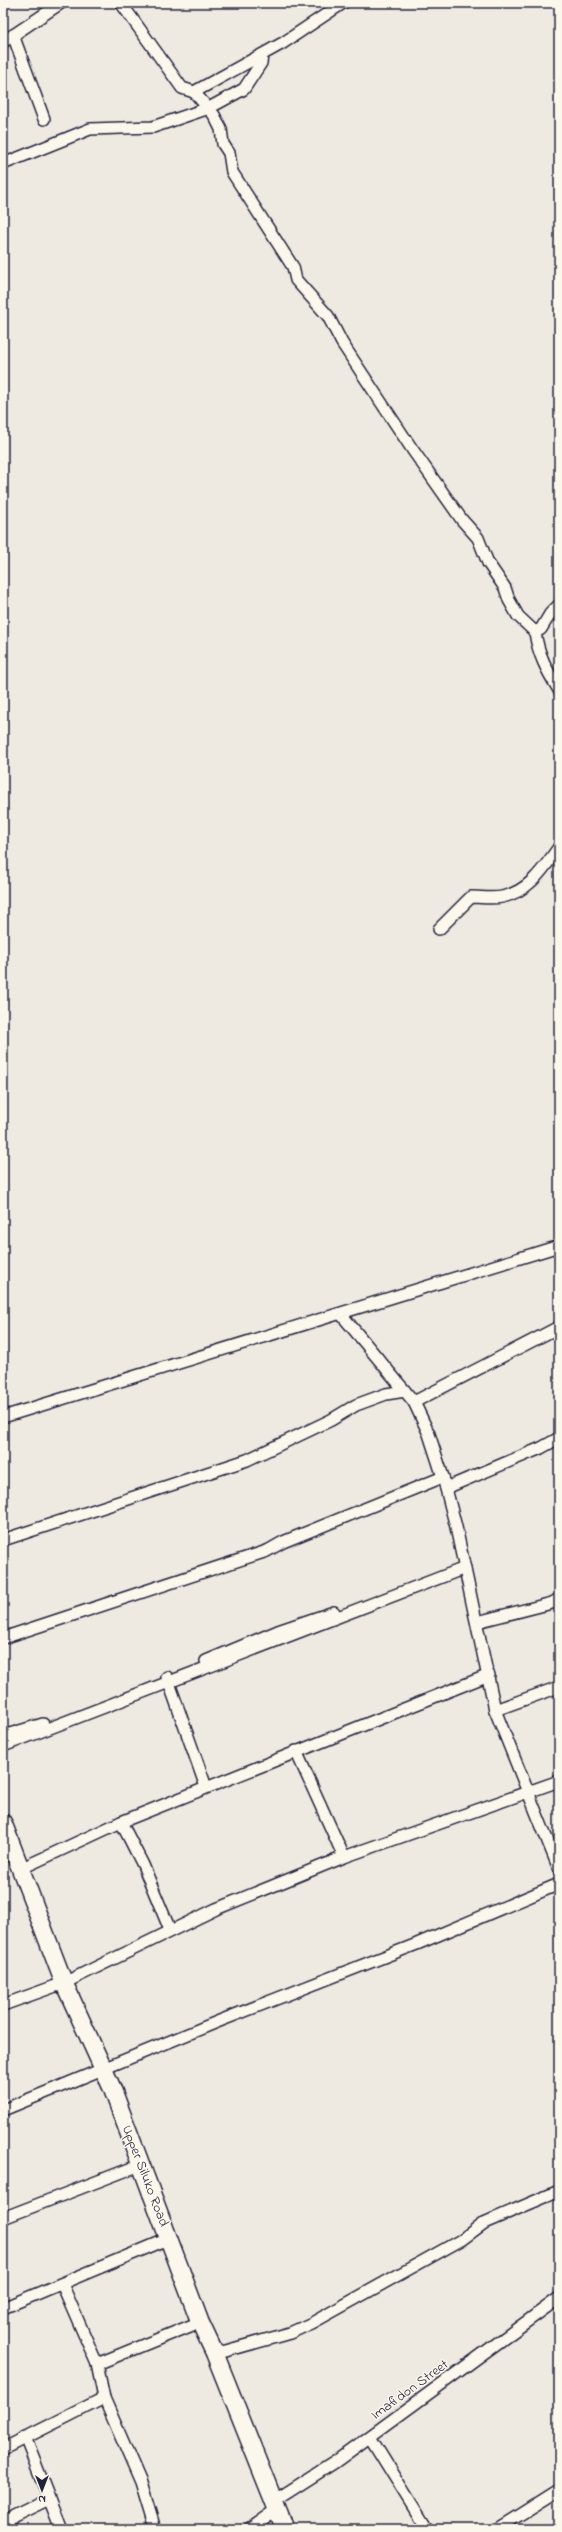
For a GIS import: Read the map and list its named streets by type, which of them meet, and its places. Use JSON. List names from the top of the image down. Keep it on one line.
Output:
{"streets":{"main road":["Upper Siluko Road"],"street":["Imafidon Street"]},"crossings":[["Upper Siluko Road","Imafidon Street"]],"north":"bottom"}
